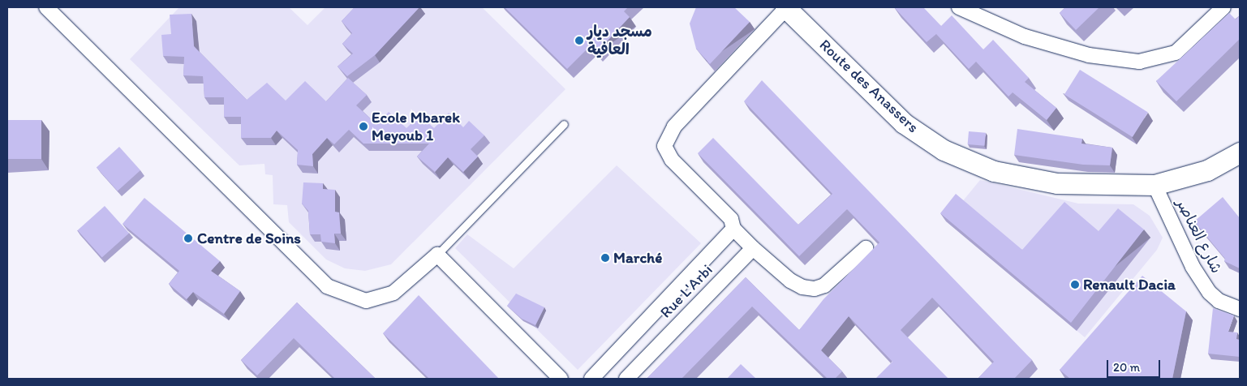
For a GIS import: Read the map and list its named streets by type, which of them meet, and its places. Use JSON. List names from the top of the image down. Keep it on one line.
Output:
{"streets":{"main road":["Route des Anassers"],"street":["شارع العناصر","Rue L'Arbi"]},"crossings":[["Route des Anassers","شارع العناصر"]],"places":["مسجد ديار العافية","Ecole Mbarek Meyoub 1","Centre de Soins","Marché","Renault Dacia"],"scale_bar":"20 m"}
